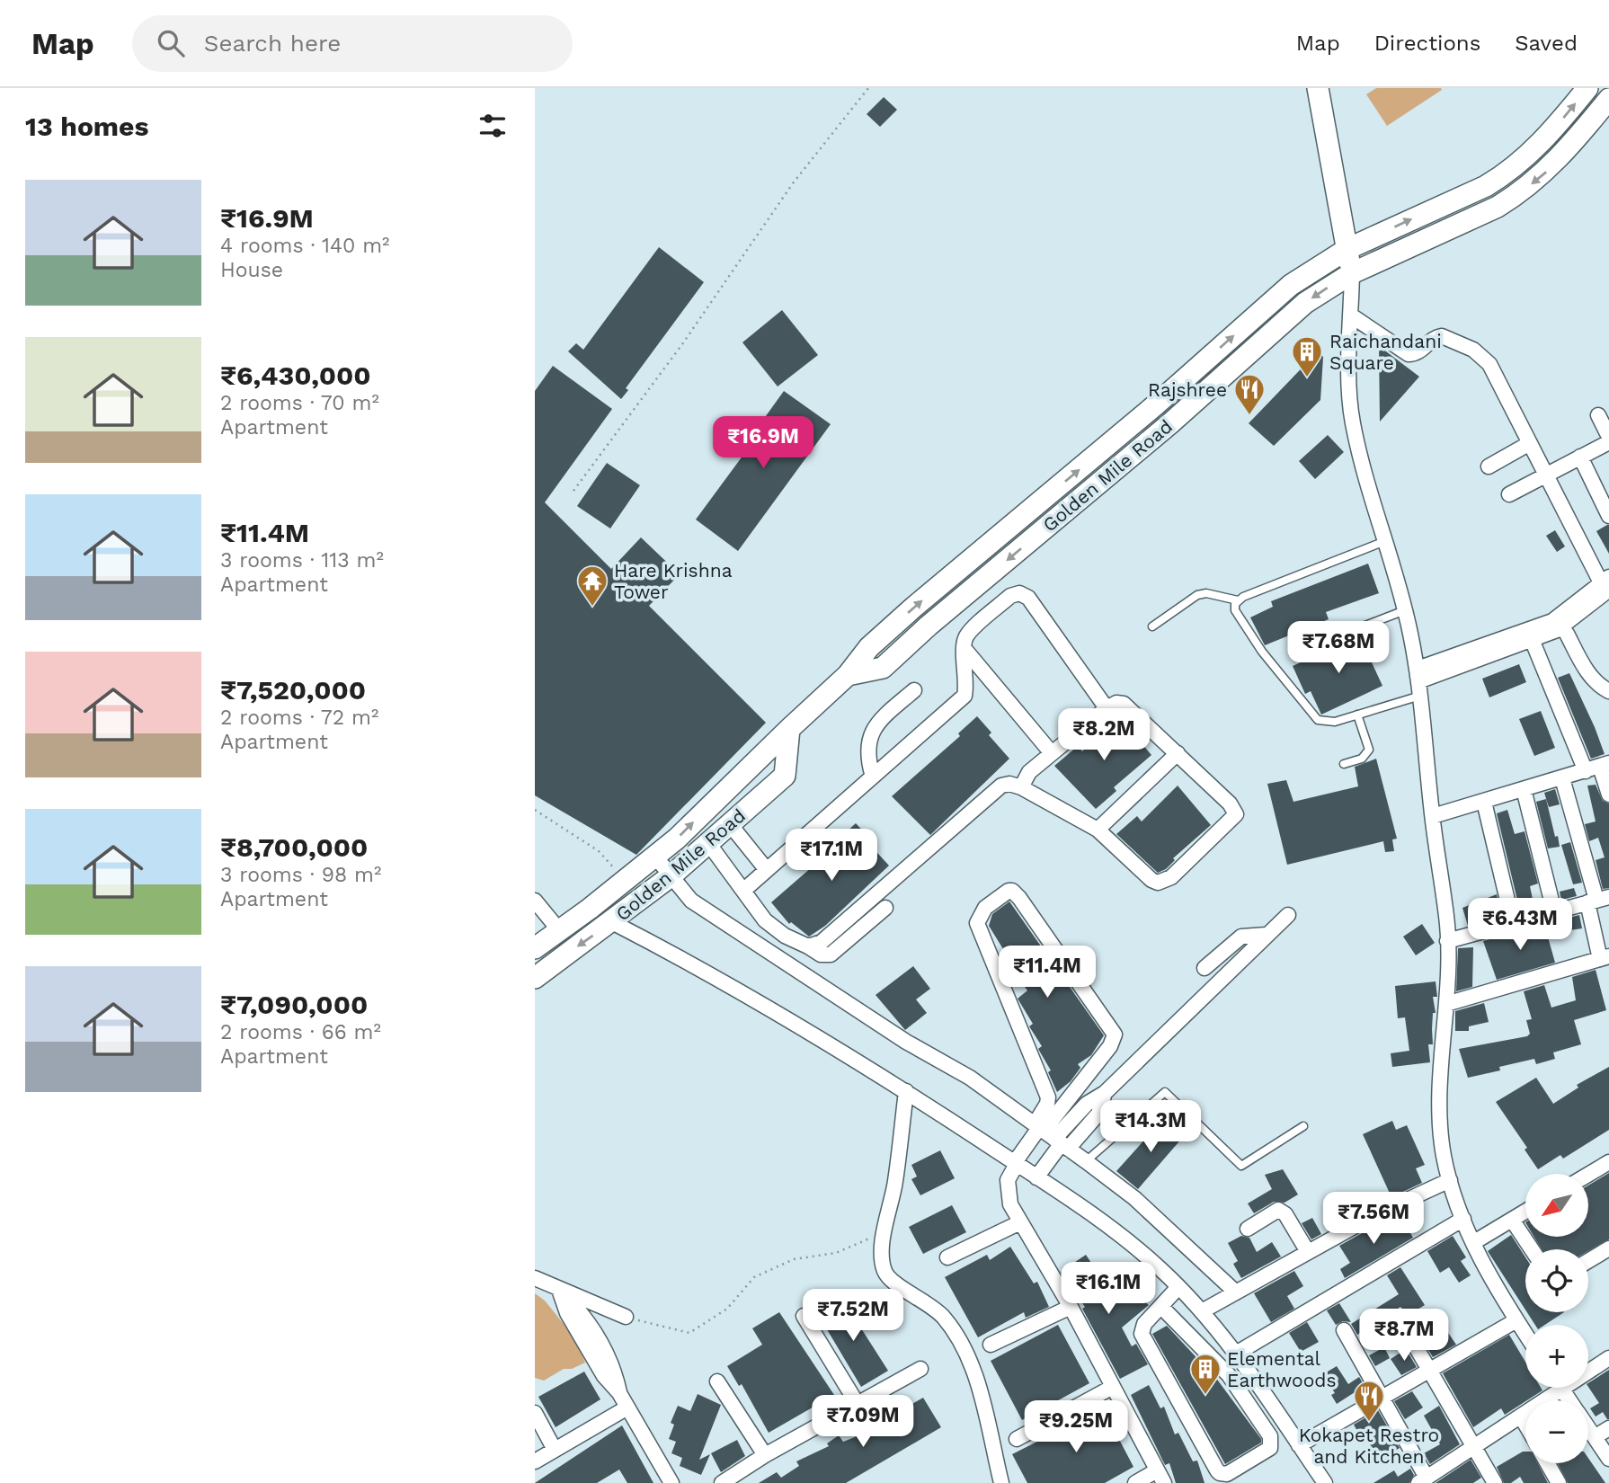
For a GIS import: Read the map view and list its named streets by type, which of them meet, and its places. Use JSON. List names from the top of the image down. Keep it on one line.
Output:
{"streets":{"street":["Golden Mile Road"]},"places":{"building":["Raichandani Square","Elemental Earthwoods"],"restaurant":["Rajshree","Kokapet Restro and Kitchen"],"temple":["Hare Krishna Tower"]},"north":"bottom left","page":{"header":"Map","search":"Search here","nav":["Map","Directions","Saved"],"heading":"13 homes","list":[{"name":"₹16.9M","note":"4 rooms · 140 m² · House"},{"name":"₹6,430,000","note":"2 rooms · 70 m² · Apartment"},{"name":"₹11.4M","note":"3 rooms · 113 m² · Apartment"},{"name":"₹7,520,000","note":"2 rooms · 72 m² · Apartment"},{"name":"₹8,700,000","note":"3 rooms · 98 m² · Apartment"},{"name":"₹7,090,000","note":"2 rooms · 66 m² · Apartment"}],"price":["₹16.9M","₹7.68M","₹8.2M","₹17.1M","₹6.43M","₹11.4M","₹14.3M","₹7.56M","₹16.1M","₹7.52M","₹8.7M","₹7.09M","₹9.25M"],"map_buttons":["+","−"]}}
